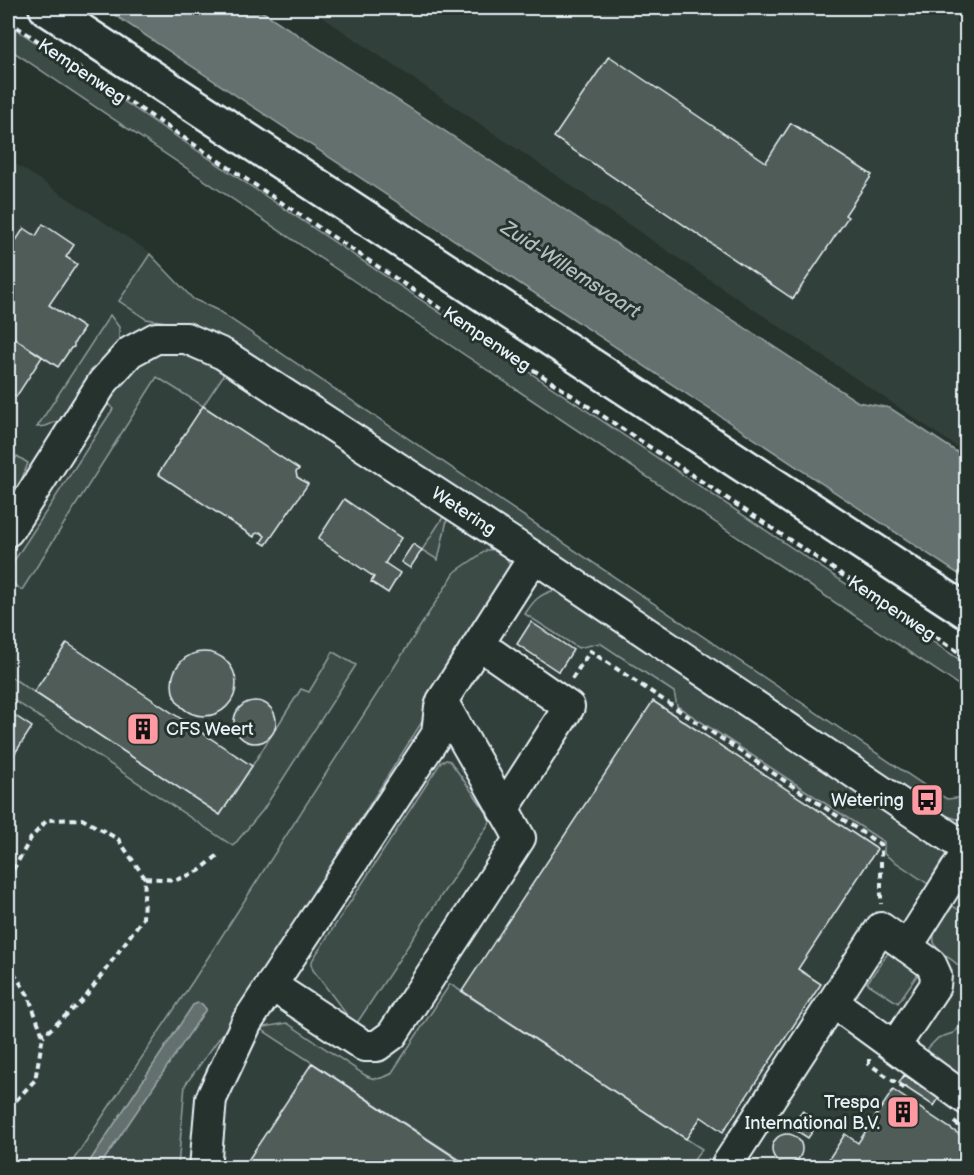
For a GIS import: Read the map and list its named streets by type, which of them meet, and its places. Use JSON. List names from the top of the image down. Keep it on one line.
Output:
{"streets":{"main road":["Kempenweg"],"street":["Wetering"]},"water":["Zuid-Willemsvaart"],"places":{"building":["CFS Weert","Trespa International B.V."],"bus stop":["Wetering"]}}
